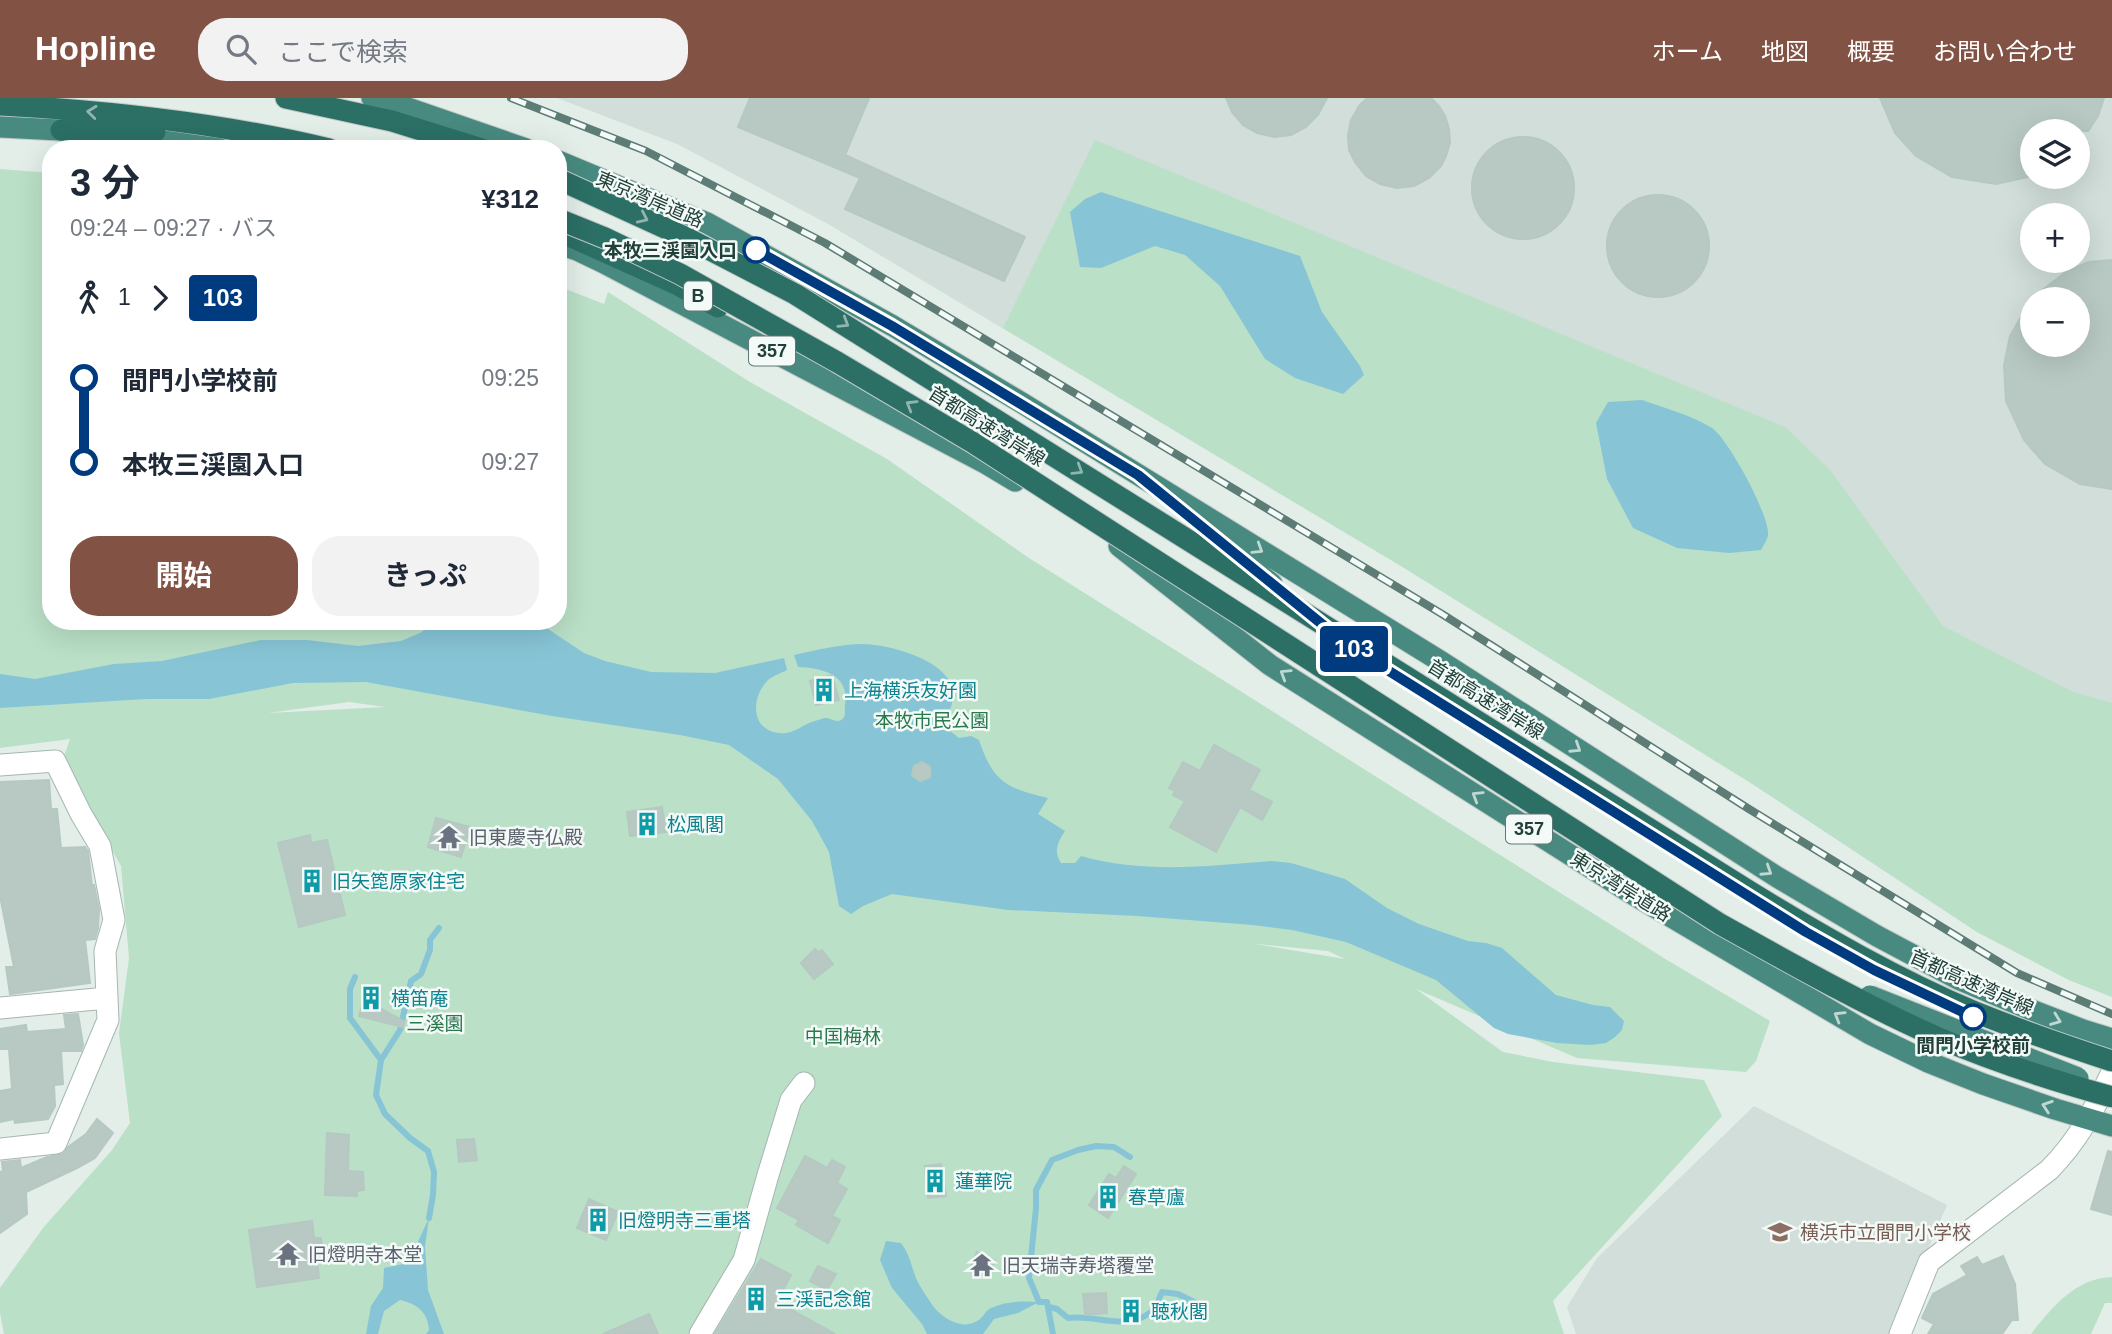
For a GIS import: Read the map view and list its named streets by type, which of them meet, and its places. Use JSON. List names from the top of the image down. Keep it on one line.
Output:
{"streets":{"highway":["東京湾岸道路","B","357","首都高速湾岸線"]},"crossings":[["東京湾岸道路","首都高速湾岸線"],["B","首都高速湾岸線"]],"parks":["本牧市民公園","三溪園","中国梅林"],"places":{"other":["本牧三渓園入口","間門小学校前"],"building":["上海横浜友好園","松風閣","旧矢箆原家住宅","横笛庵","蓮華院","春草廬","旧燈明寺三重塔","三渓記念館","聴秋閣"],"temple":["旧東慶寺仏殿","旧燈明寺本堂","旧天瑞寺寿塔覆堂"],"school or university":["横浜市立間門小学校"]},"lines":["bus line 103"],"page":{"header":"Hopline","search":"ここで検索","nav":["ホーム","地図","概要","お問い合わせ"],"on_map":"103","map_buttons":["+","−"],"heading":["3 分","09:24 – 09:27 · バス","¥312"],"legs":["1","103"],"list":[{"name":"間門小学校前","value":"09:25"},{"name":"本牧三渓園入口","value":"09:27"}],"buttons":["開始","きっぷ"]}}
